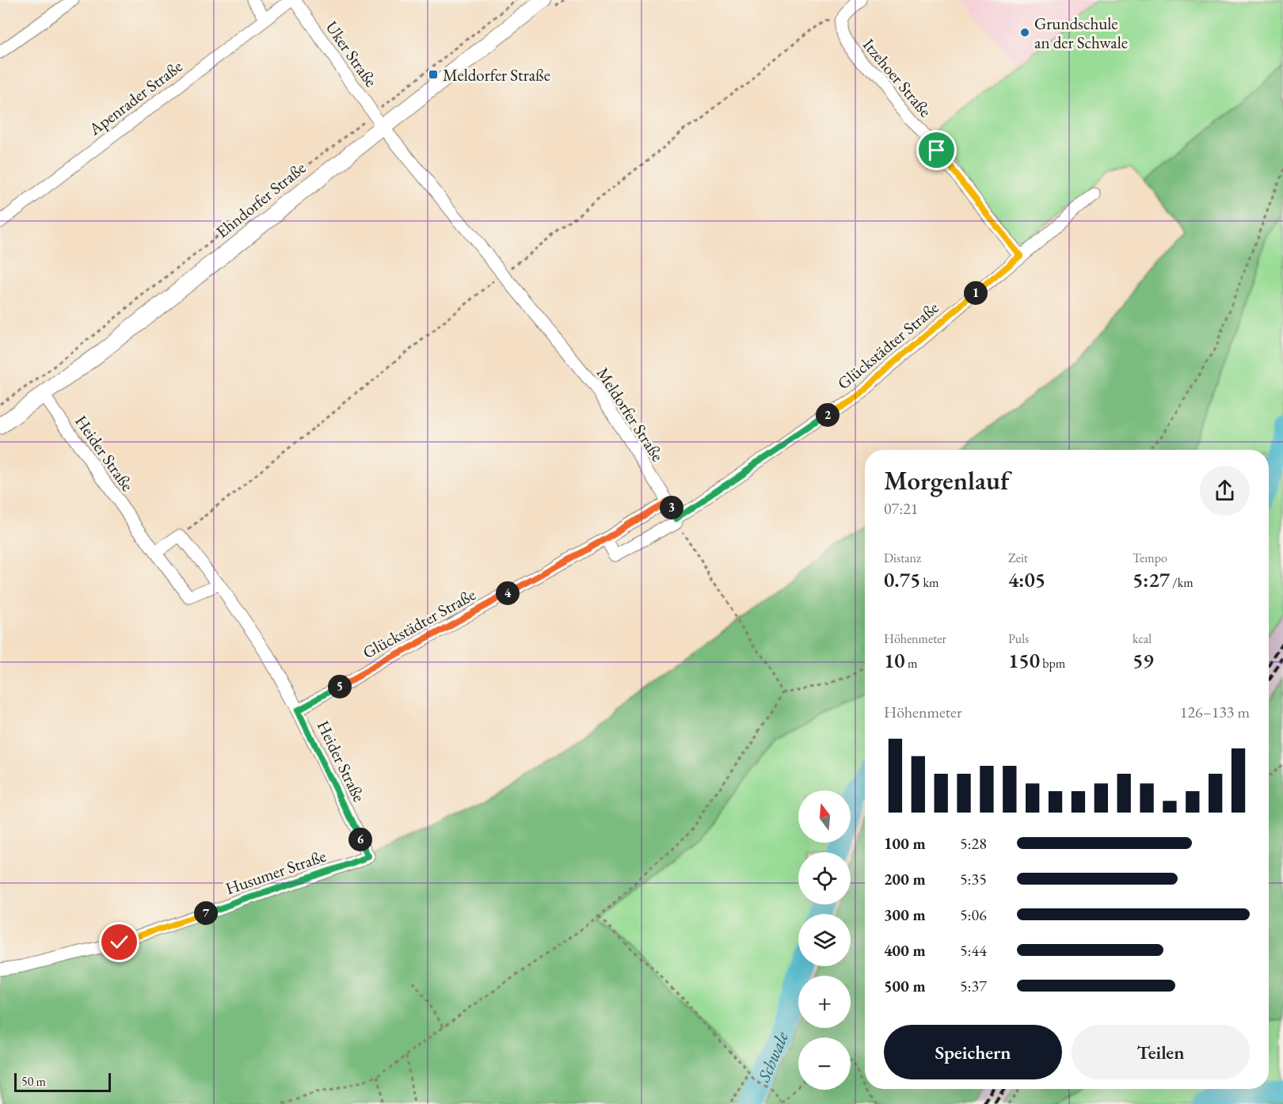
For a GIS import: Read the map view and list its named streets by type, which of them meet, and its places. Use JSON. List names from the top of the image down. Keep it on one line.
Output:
{"streets":{"street":["Uker Straße","Itzehoer Straße","Apenrader Straße","Ehndorfer Straße","Glückstädter Straße","Meldorfer Straße","Heider Straße","Husumer Straße"]},"crossings":[["Uker Straße","Apenrader Straße"],["Uker Straße","Ehndorfer Straße"],["Uker Straße","Meldorfer Straße"],["Itzehoer Straße","Glückstädter Straße"],["Ehndorfer Straße","Meldorfer Straße"],["Ehndorfer Straße","Heider Straße"],["Glückstädter Straße","Meldorfer Straße"],["Glückstädter Straße","Heider Straße"],["Heider Straße","Husumer Straße"]],"water":["Schwale"],"places":{"other":["Grundschule an der Schwale"],"transit":["Meldorfer Straße"]},"scale_bar":"50 m","north":"top","page":{"pins":["1","2","3","4","5","6","7"],"heading":["Morgenlauf","07:21"],"stats":[["Distanz","0.75 km"],["Zeit","4:05"],["Tempo","5:27 /km"],["Höhenmeter","10 m"],["Puls","150 bpm"],["kcal","59"]],"chart":["Höhenmeter","126–133 m"],"map_buttons":["+","−"],"list":[{"name":"100 m","note":"5:28"},{"name":"200 m","note":"5:35"},{"name":"300 m","note":"5:06"},{"name":"400 m","note":"5:44"},{"name":"500 m","note":"5:37"}],"buttons":["Speichern","Teilen"],"scale":"50 m"}}
